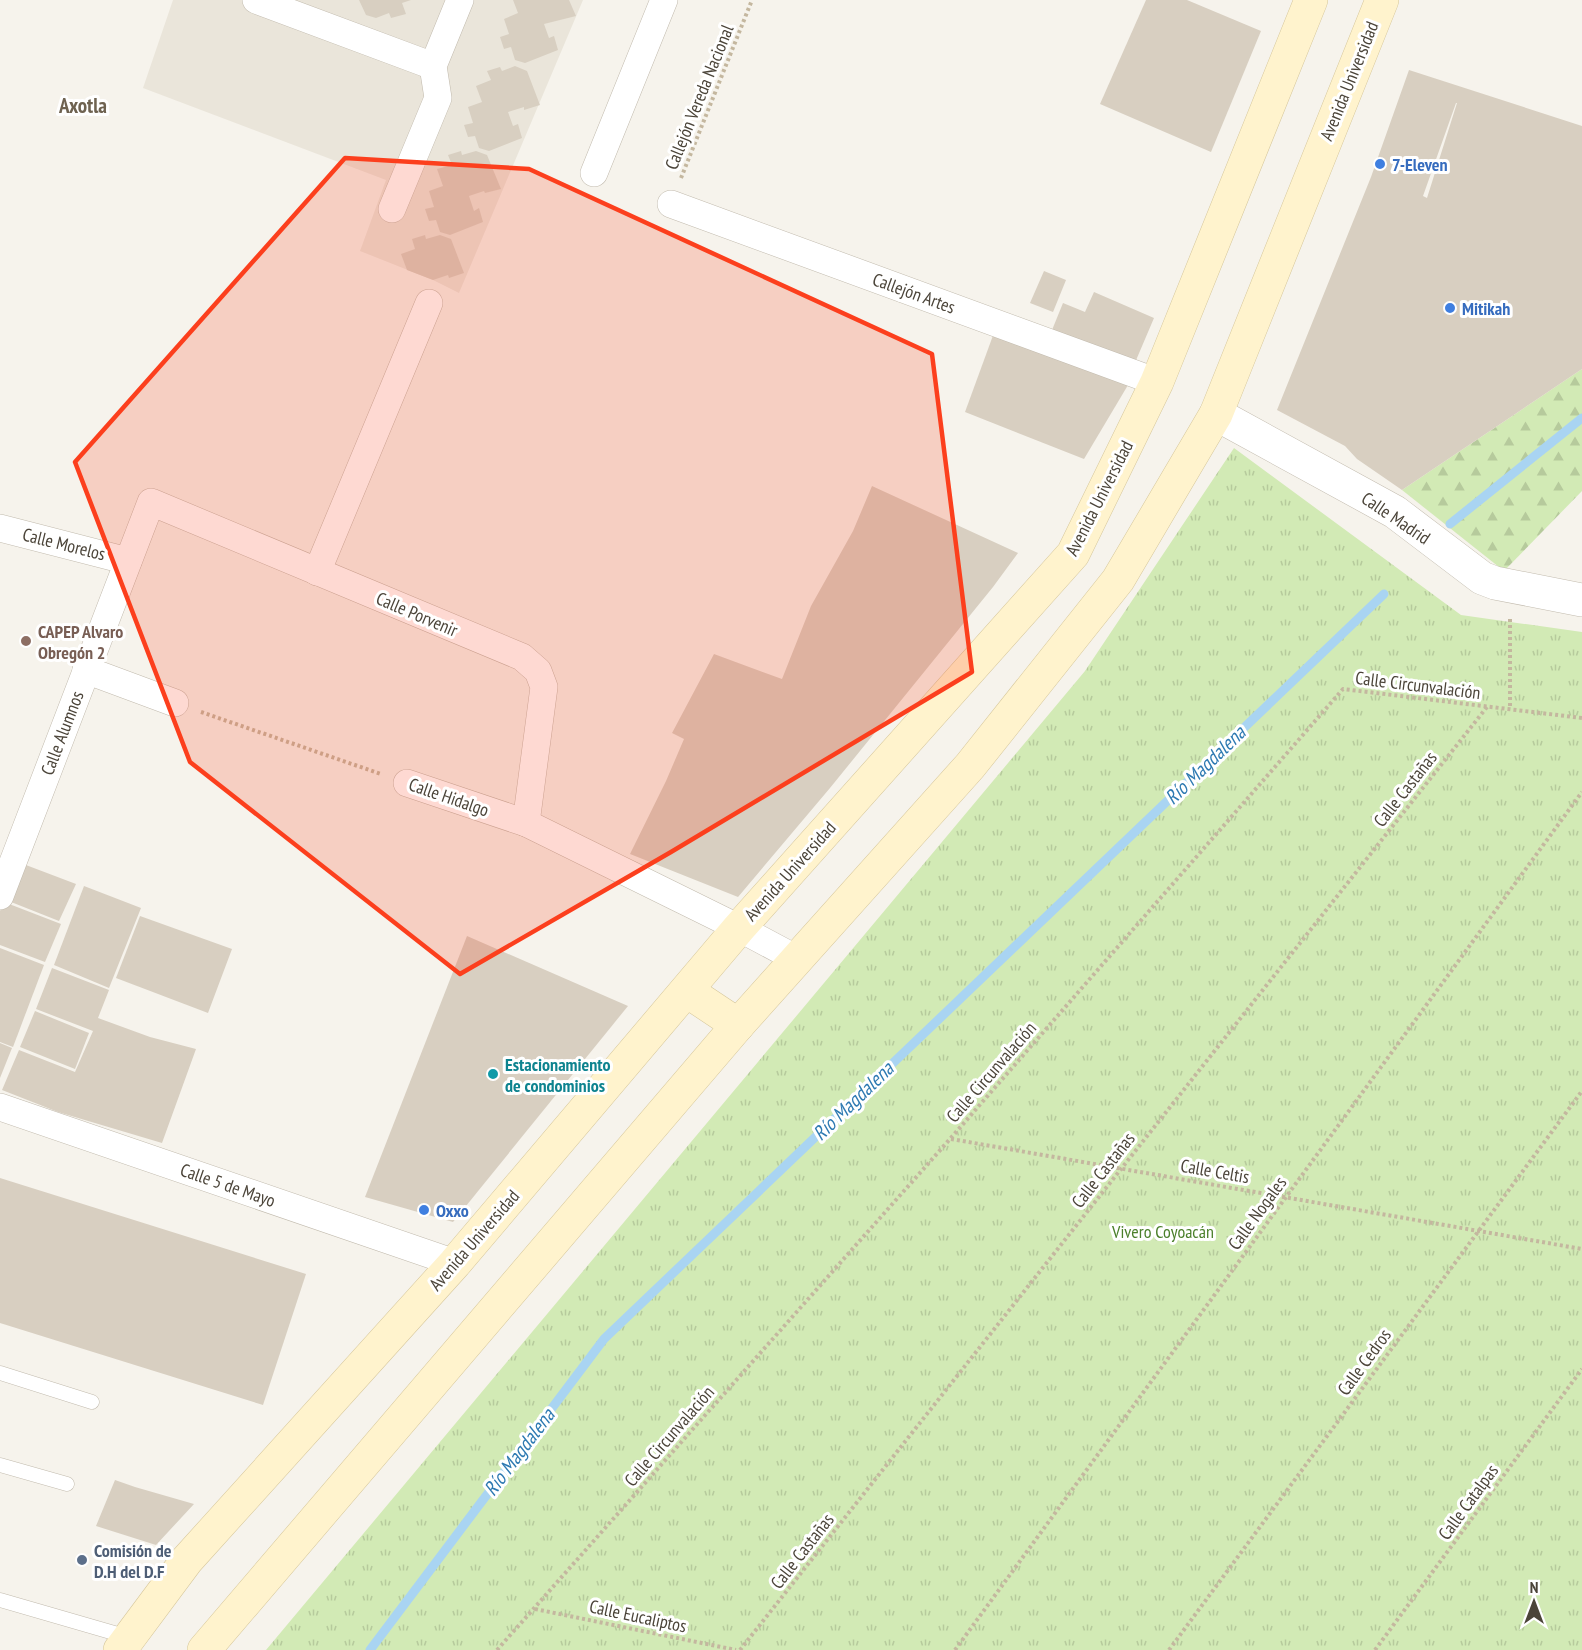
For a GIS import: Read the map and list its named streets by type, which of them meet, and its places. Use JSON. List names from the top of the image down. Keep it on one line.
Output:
{"streets":{"main road":["Avenida Universidad"],"street":["Callejón Artes","Calle Madrid","Calle Morelos","Calle Porvenir","Calle Alumnos","Calle Hidalgo","Calle 5 de Mayo"],"path":["Callejón Vereda Nacional","Calle Circunvalación","Calle Castañas","Calle Celtis","Calle Nogales","Calle Cedros","Calle Catalpas","Calle Eucaliptos"]},"crossings":[["Avenida Universidad","Callejón Artes"],["Avenida Universidad","Calle Madrid"],["Avenida Universidad","Calle Hidalgo"],["Avenida Universidad","Calle 5 de Mayo"],["Callejón Vereda Nacional","Callejón Artes"],["Calle Morelos","Calle Alumnos"],["Calle Porvenir","Calle Alumnos"],["Calle Porvenir","Calle Hidalgo"],["Calle Circunvalación","Calle Castañas"],["Calle Circunvalación","Calle Celtis"],["Calle Circunvalación","Calle Eucaliptos"],["Calle Castañas","Calle Celtis"],["Calle Castañas","Calle Eucaliptos"],["Calle Celtis","Calle Nogales"],["Calle Celtis","Calle Cedros"]],"districts":["Axotla"],"water":["Río Magdalena"],"parks":["Vivero Coyoacán"],"places":["7-Eleven","Mitikah","CAPEP Alvaro Obregón 2","Estacionamiento de condominios","Oxxo","Comisión de D.H del D.F"],"north":"top"}
